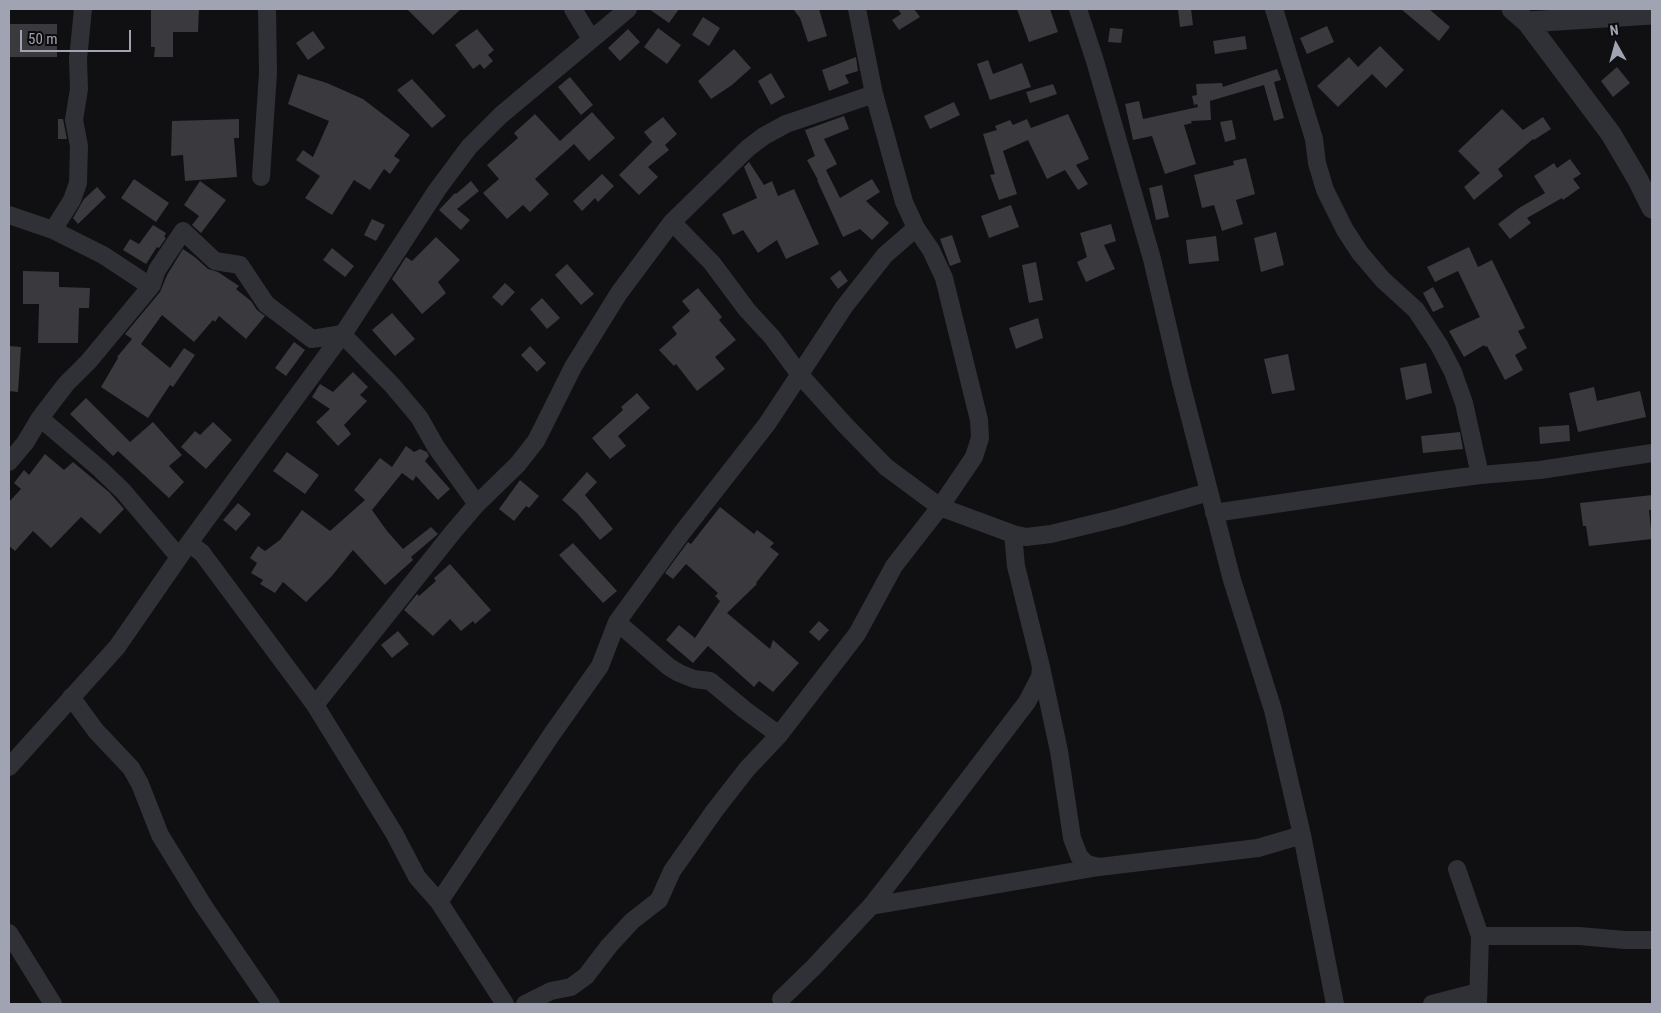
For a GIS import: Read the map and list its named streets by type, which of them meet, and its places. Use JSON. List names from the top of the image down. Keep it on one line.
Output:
{"scale_bar":"50 m","north":"top"}
